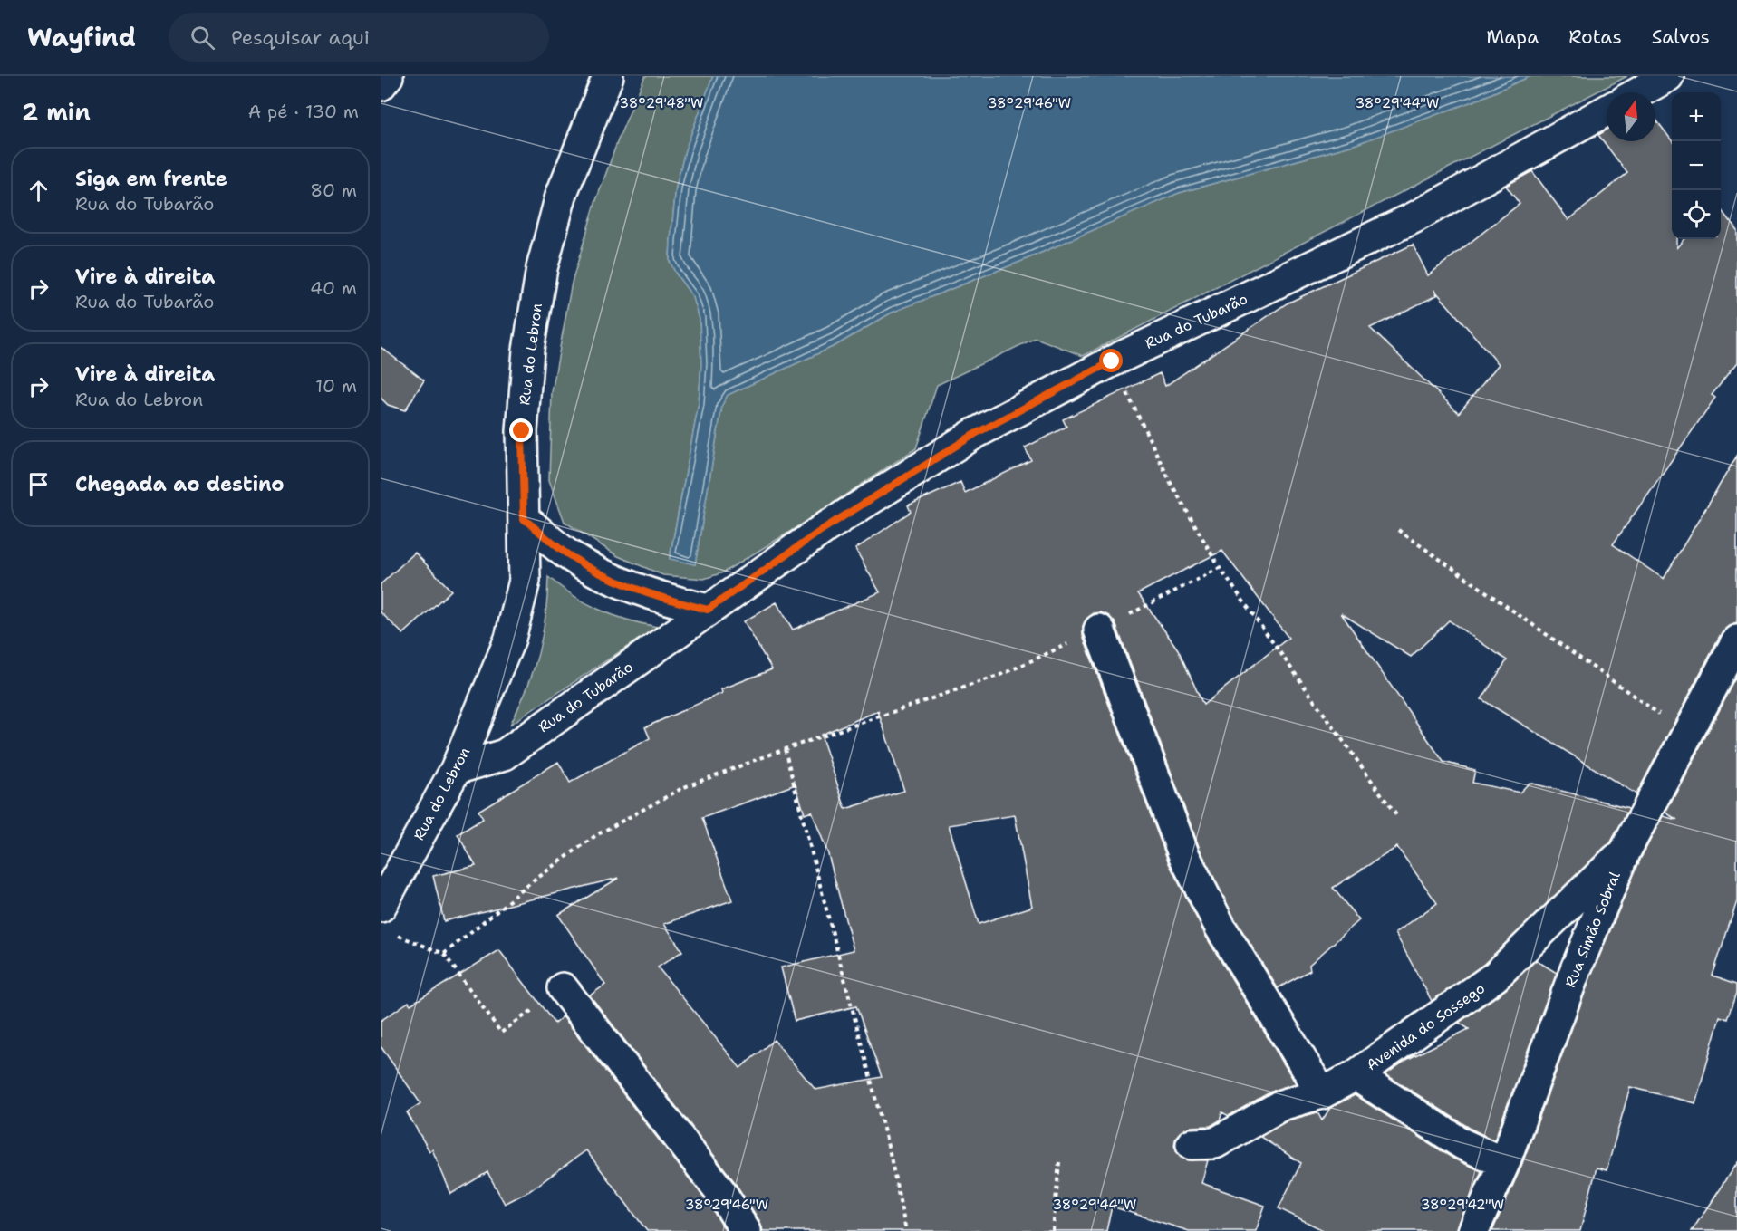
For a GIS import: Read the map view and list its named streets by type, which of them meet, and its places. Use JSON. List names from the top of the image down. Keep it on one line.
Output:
{"streets":{"street":["Rua do Tubarão","Rua do Lebron","Rua Simão Sobral","Avenida do Sossego"]},"crossings":[["Rua do Tubarão","Rua do Lebron"],["Rua Simão Sobral","Avenida do Sossego"]],"north":"top","page":{"header":"Wayfind","search":"Pesquisar aqui","nav":["Mapa","Rotas","Salvos"],"heading":["2 min","A pé · 130 m"],"map_buttons":["+","−"],"list":[["Siga em frente","Rua do Tubarão","80 m"],["Vire à direita","Rua do Tubarão","40 m"],["Vire à direita","Rua do Lebron","10 m"],"Chegada ao destino"]},"coordinates":["38°29'48\"W","38°29'46\"W","38°29'44\"W","38°29'42\"W"]}
